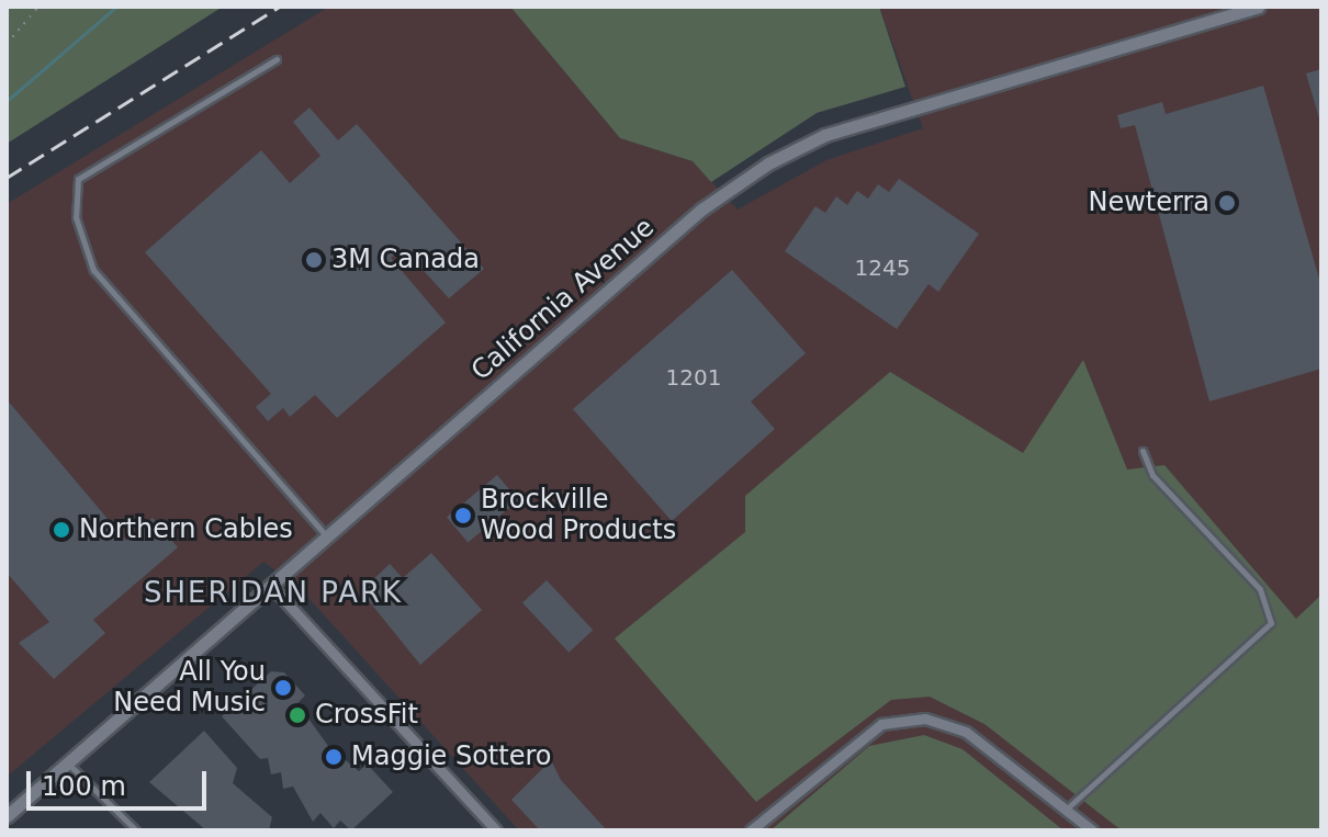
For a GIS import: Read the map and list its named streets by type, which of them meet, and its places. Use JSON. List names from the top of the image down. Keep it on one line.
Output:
{"streets":{"street":["California Avenue"]},"districts":["SHERIDAN PARK"],"places":["Newterra","3M Canada","Brockville Wood Products","Northern Cables","All You Need Music","CrossFit","Maggie Sottero"],"house_numbers":["1245","1201"],"scale_bar":"100 m"}
